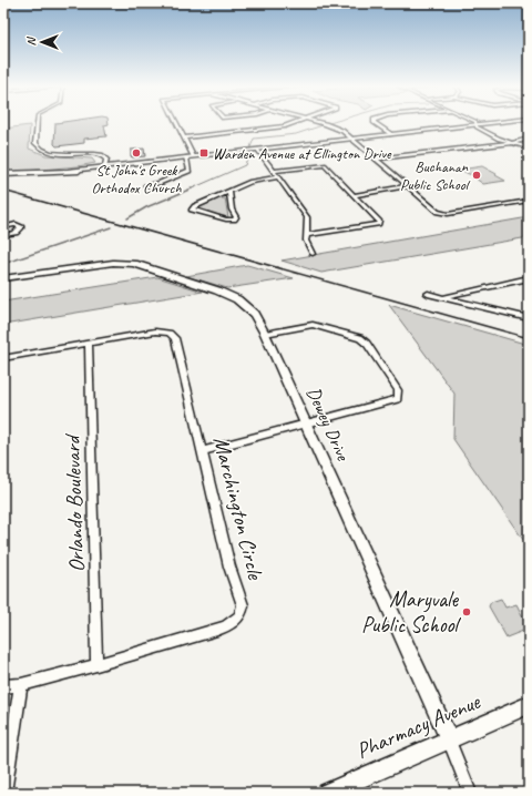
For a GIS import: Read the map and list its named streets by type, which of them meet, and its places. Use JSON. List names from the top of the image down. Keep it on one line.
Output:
{"streets":{"main road":["Dewey Drive","Pharmacy Avenue"],"street":["Orlando Boulevard","Marchington Circle"]},"crossings":[["Dewey Drive","Pharmacy Avenue"],["Orlando Boulevard","Marchington Circle"]],"places":{"other":["St John's Greek Orthodox Church","Buchanan Public School","Maryvale Public School"],"transit":["Warden Avenue at Ellington Drive"]},"north":"left"}
